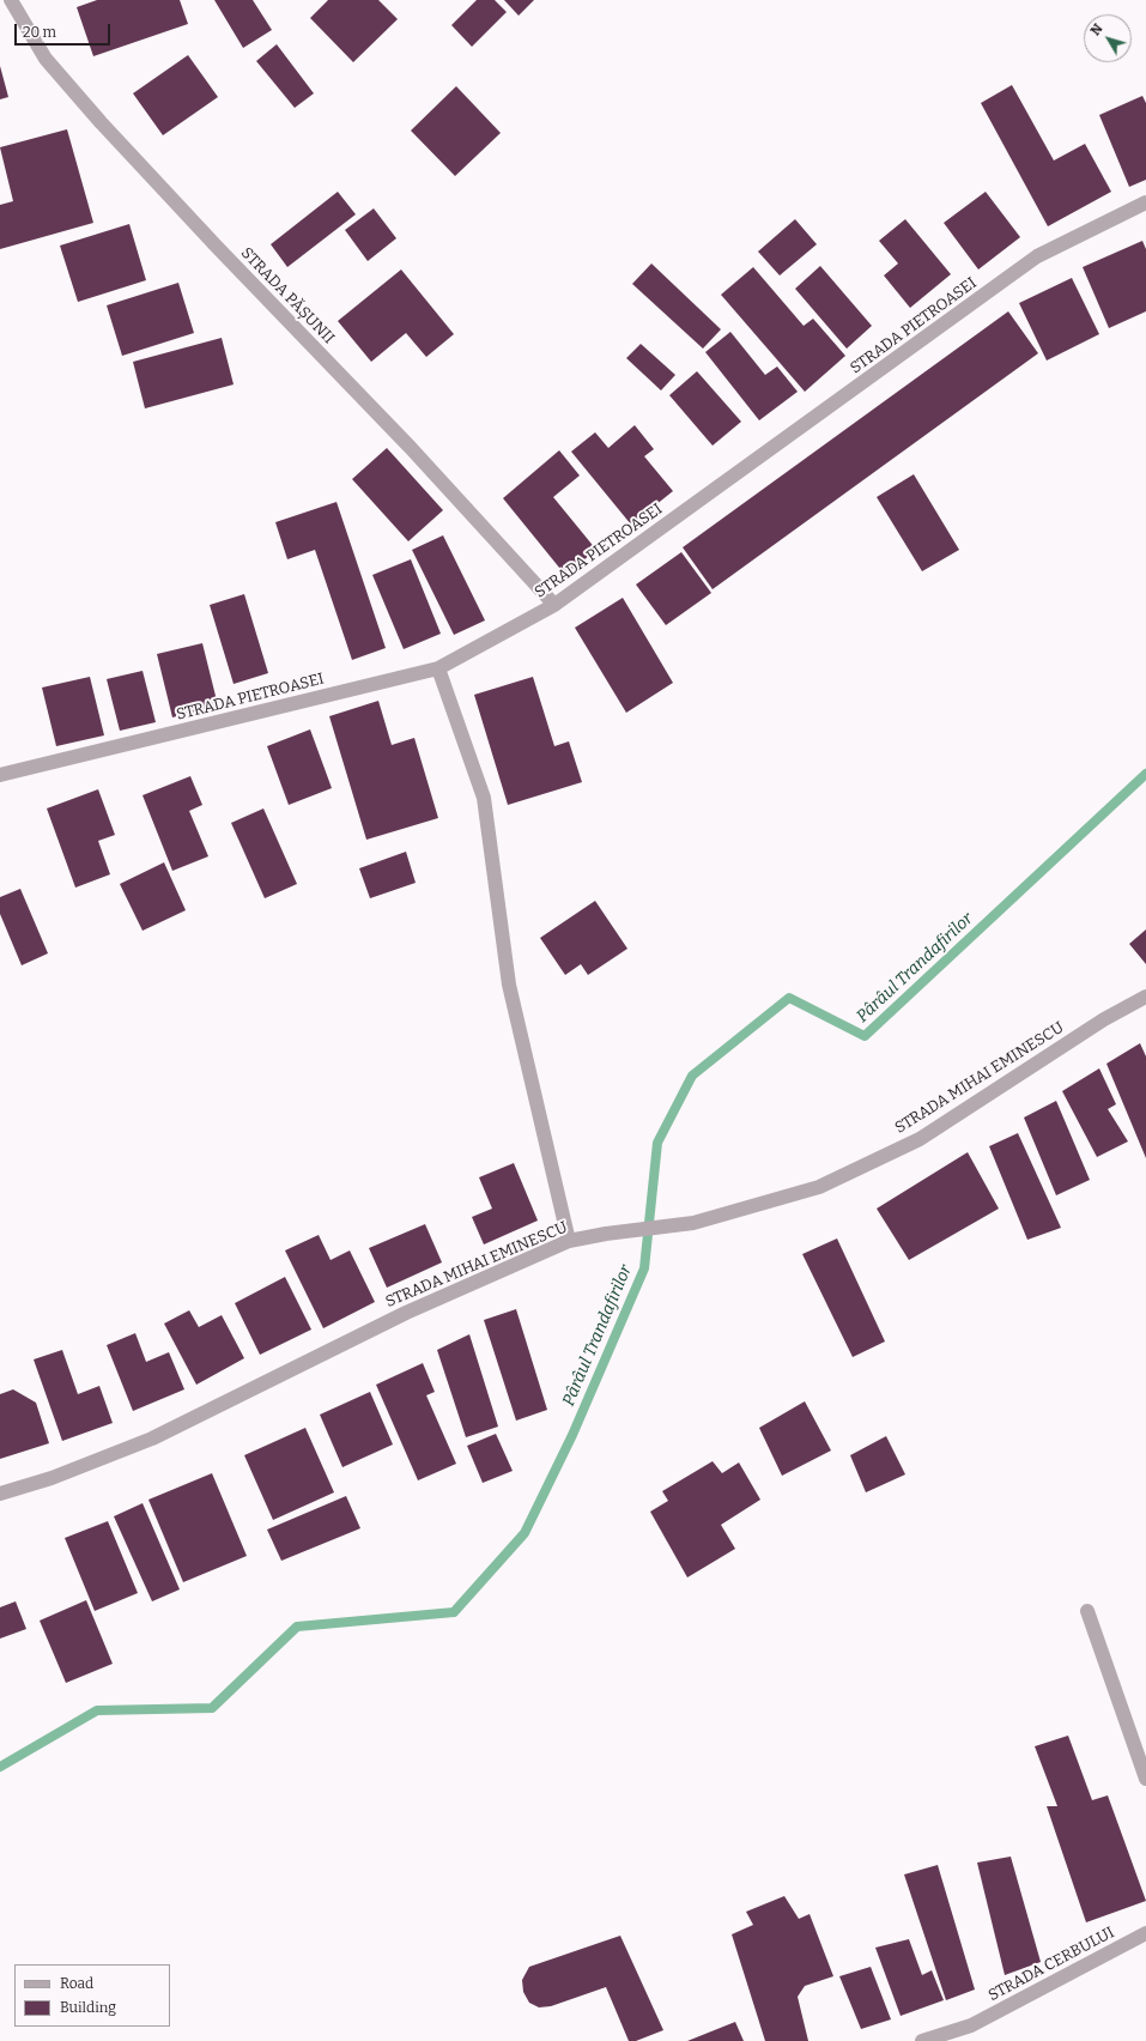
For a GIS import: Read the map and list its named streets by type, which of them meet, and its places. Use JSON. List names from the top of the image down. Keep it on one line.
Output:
{"streets":{"street":["STRADA PĂȘUNII","STRADA PIETROASEI","STRADA MIHAI EMINESCU","STRADA CERBULUI"]},"crossings":[["STRADA PĂȘUNII","STRADA PIETROASEI"]],"water":["Pârâul Trandafirilor"],"legend":["Road","Building"],"scale_bar":"20 m","north":"top left"}
